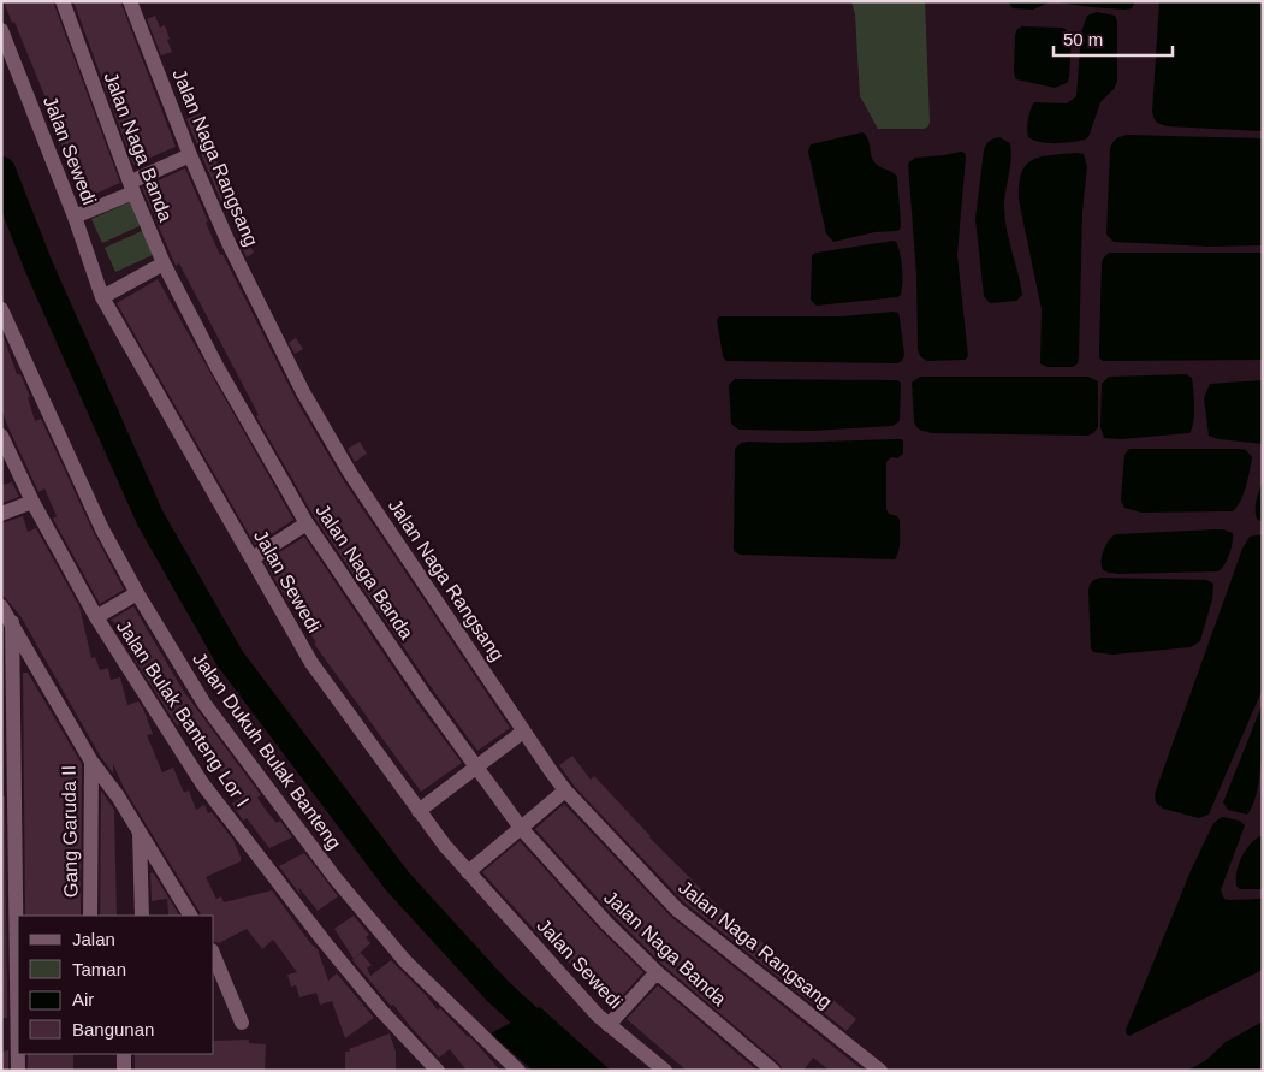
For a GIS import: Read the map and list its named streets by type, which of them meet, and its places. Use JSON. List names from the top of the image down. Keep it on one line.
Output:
{"streets":{"street":["Jalan Naga Banda","Jalan Sewedi","Jalan Naga Rangsang","Jalan Bulak Banteng Lor I","Jalan Dukuh Bulak Banteng","Gang Garuda II"]},"legend":["Jalan","Taman","Air","Bangunan"],"scale_bar":"50 m"}
